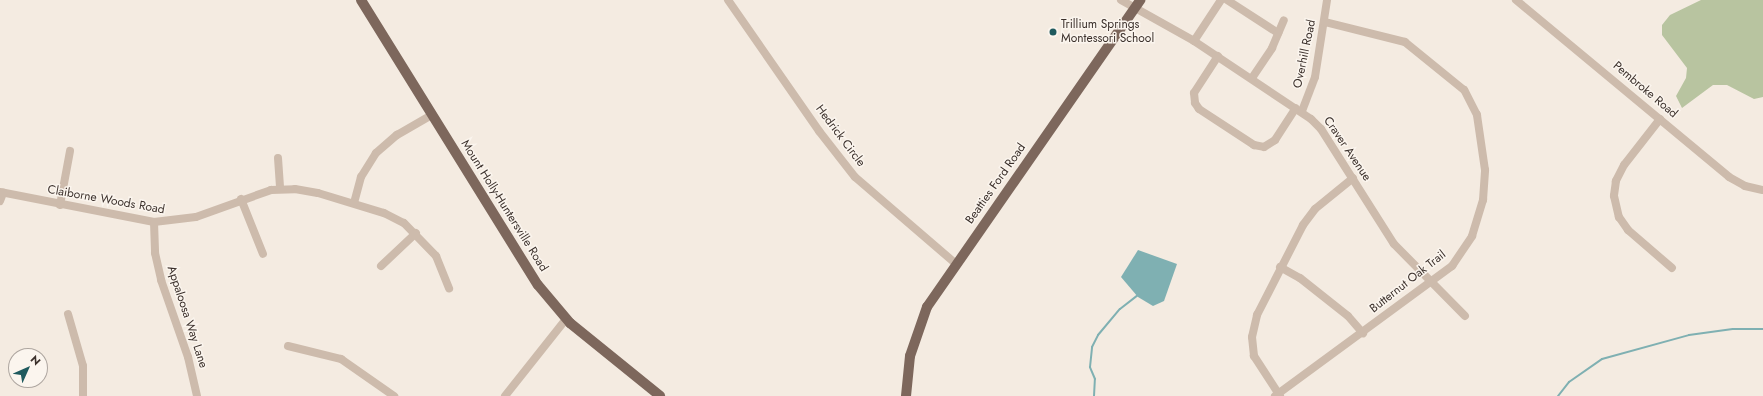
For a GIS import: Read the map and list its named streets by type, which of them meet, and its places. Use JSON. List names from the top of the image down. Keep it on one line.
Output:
{"streets":{"main road":["Beatties Ford Road","Mount Holly-Huntersville Road"],"street":["Overhill Road","Pembroke Road","Hedrick Circle","Craver Avenue","Claiborne Woods Road","Butternut Oak Trail","Appaloosa Way Lane"]},"crossings":[["Overhill Road","Craver Avenue"],["Overhill Road","Butternut Oak Trail"],["Hedrick Circle","Beatties Ford Road"],["Craver Avenue","Beatties Ford Road"],["Craver Avenue","Butternut Oak Trail"],["Claiborne Woods Road","Appaloosa Way Lane"]],"places":["Trillium Springs Montessori School"],"north":"top right"}
